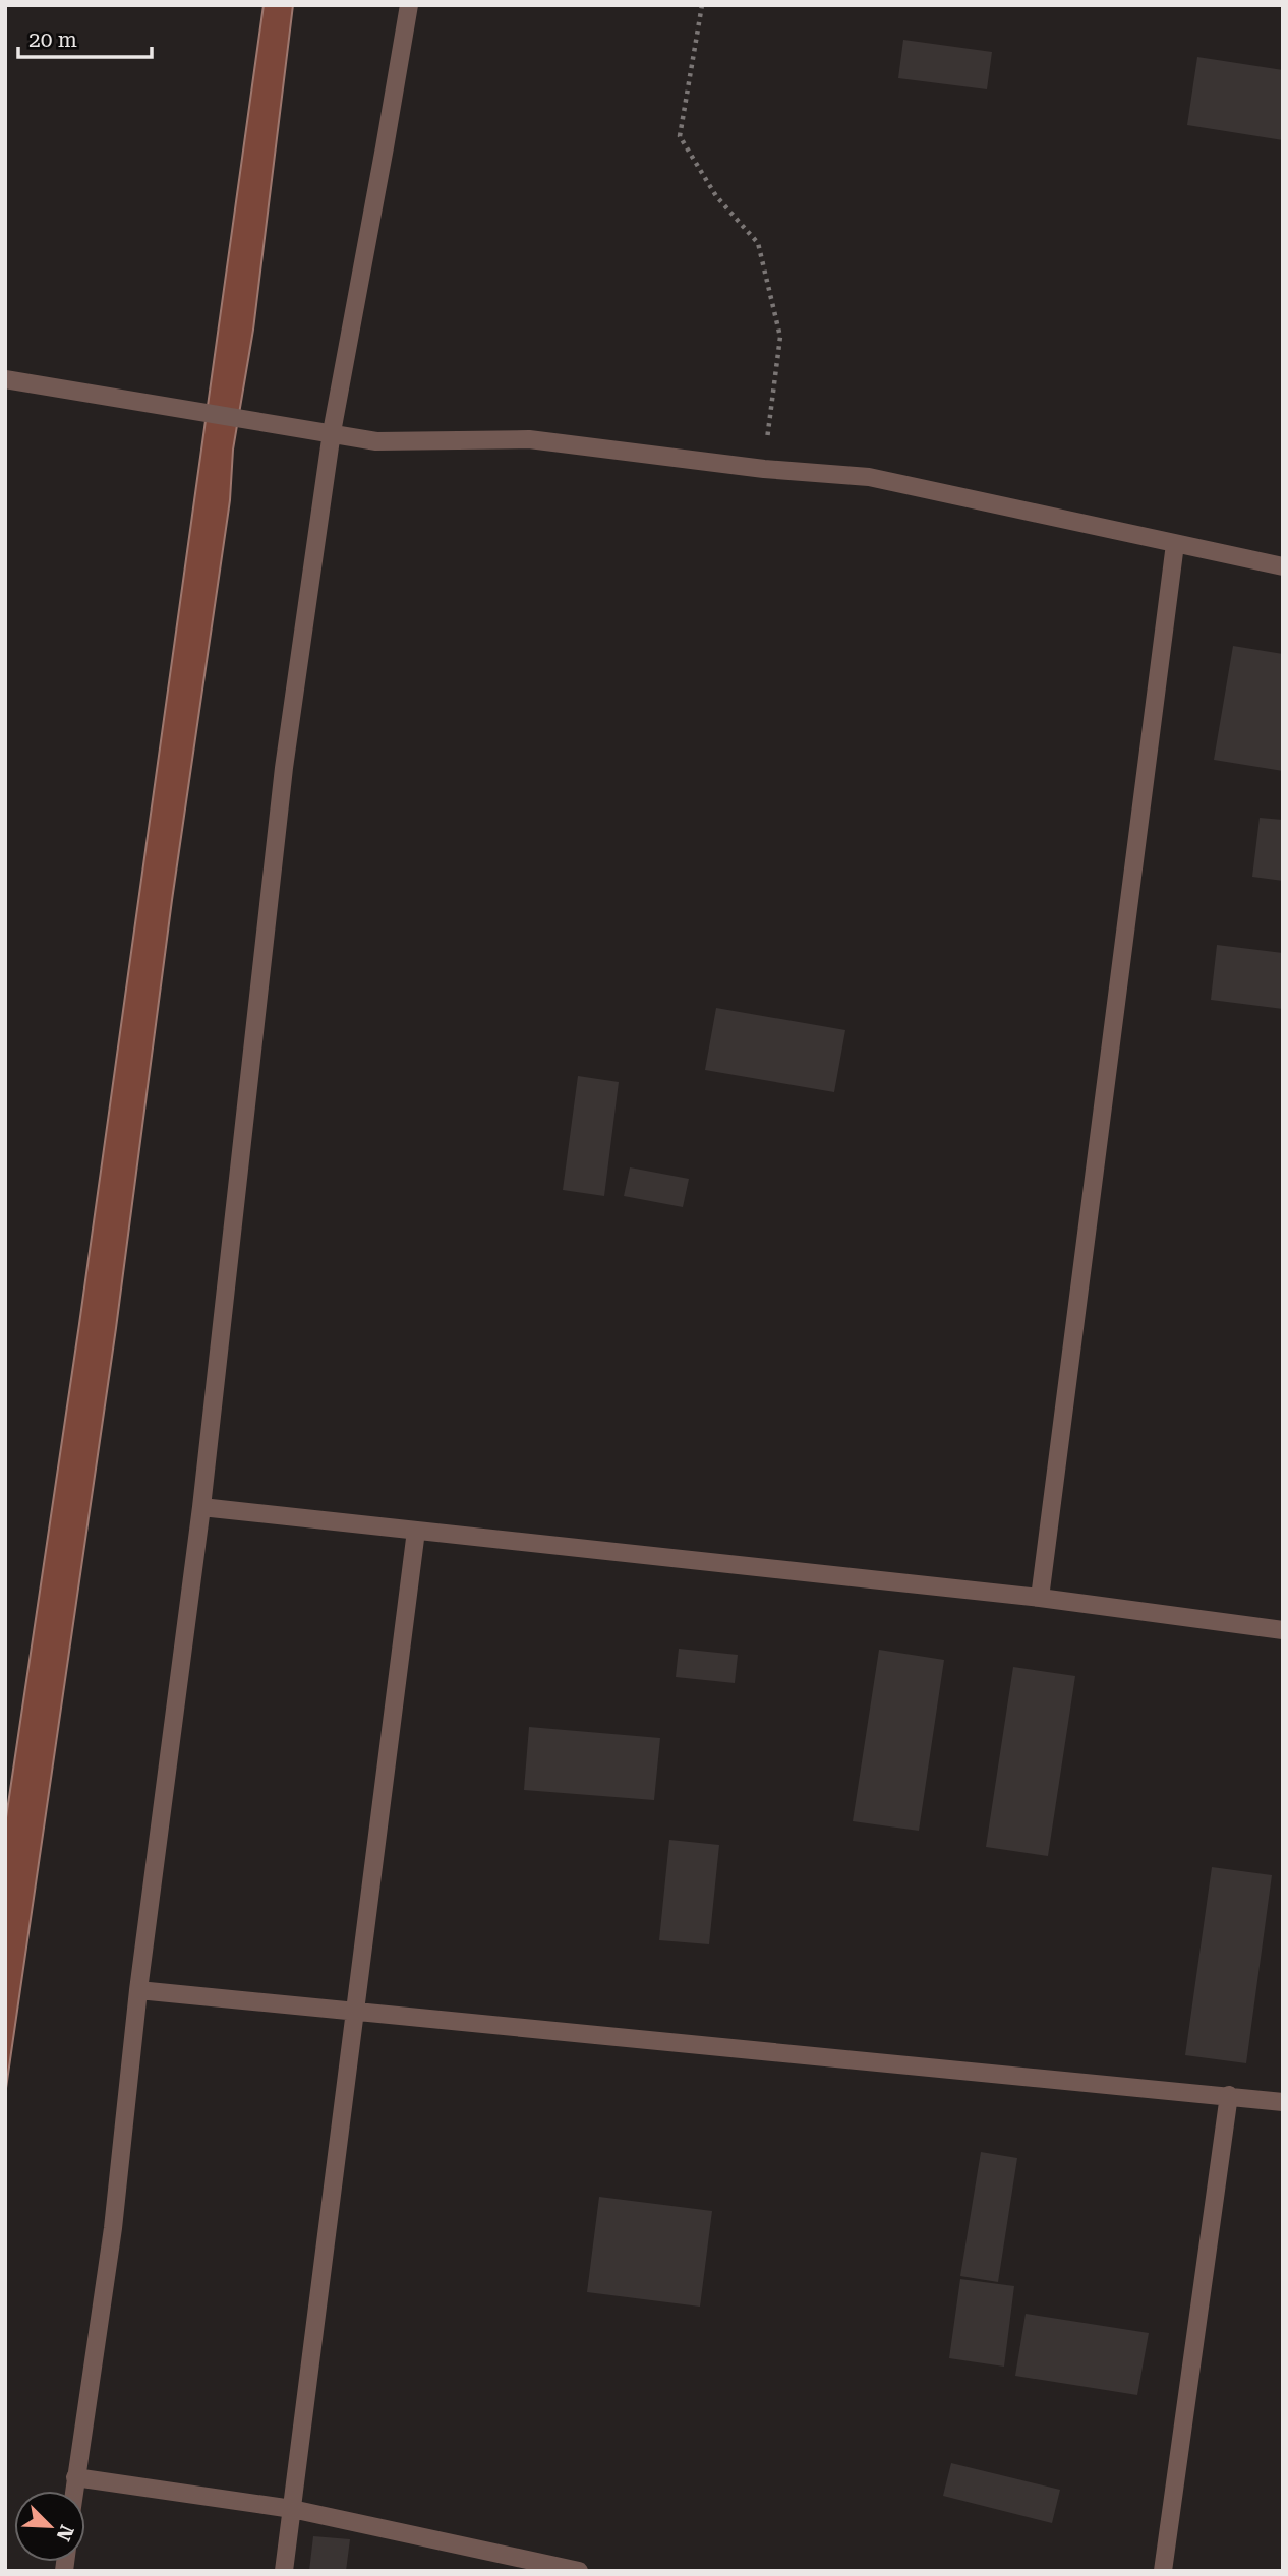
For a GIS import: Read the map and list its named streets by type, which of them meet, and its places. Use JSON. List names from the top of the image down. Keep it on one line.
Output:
{"scale_bar":"20 m","north":"bottom right"}
